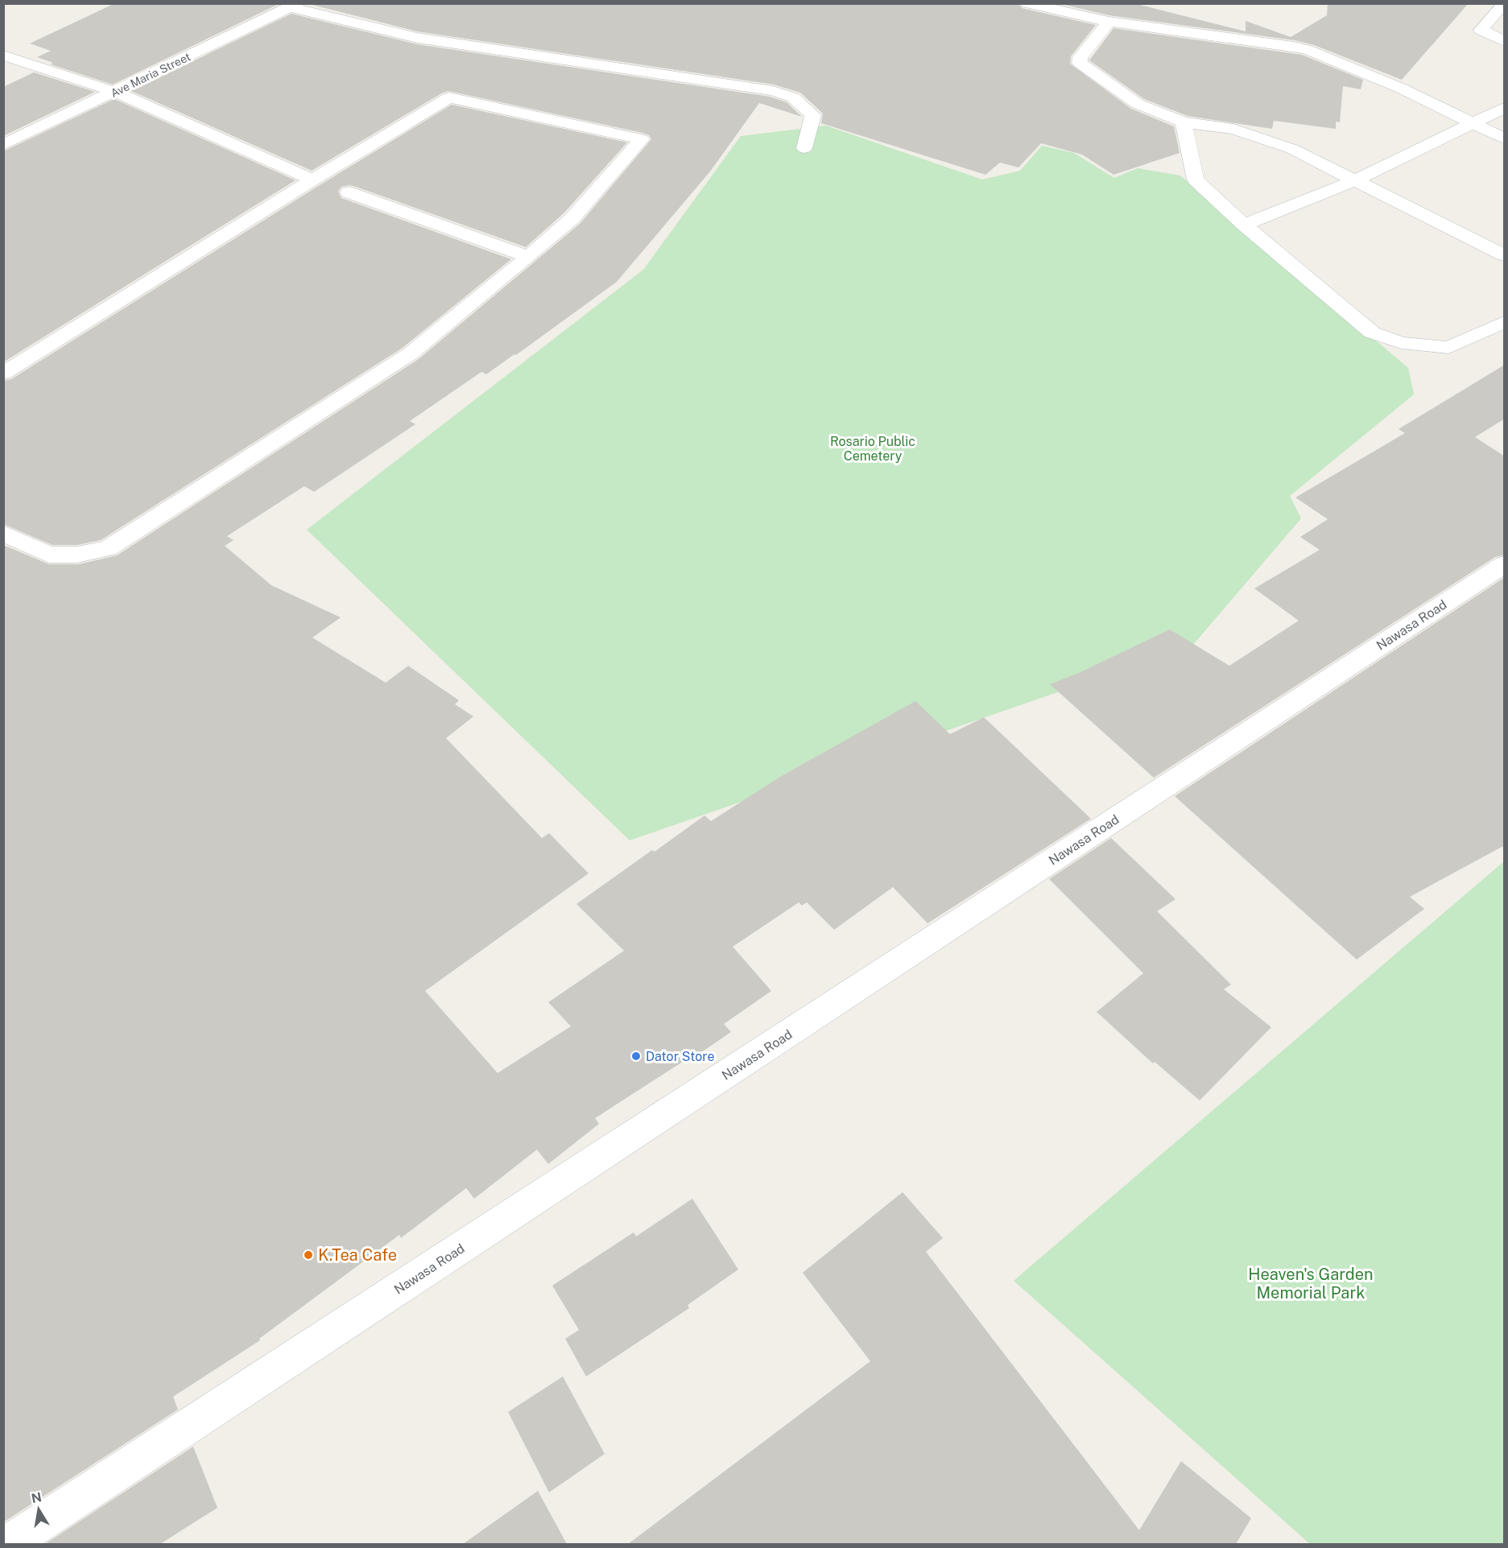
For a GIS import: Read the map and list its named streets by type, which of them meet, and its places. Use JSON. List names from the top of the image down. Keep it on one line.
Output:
{"streets":{"street":["Ave Maria Street","Nawasa Road"]},"parks":["Rosario Public Cemetery","Heaven's Garden Memorial Park"],"places":["Dator Store","K.Tea Cafe"],"north":"top"}
